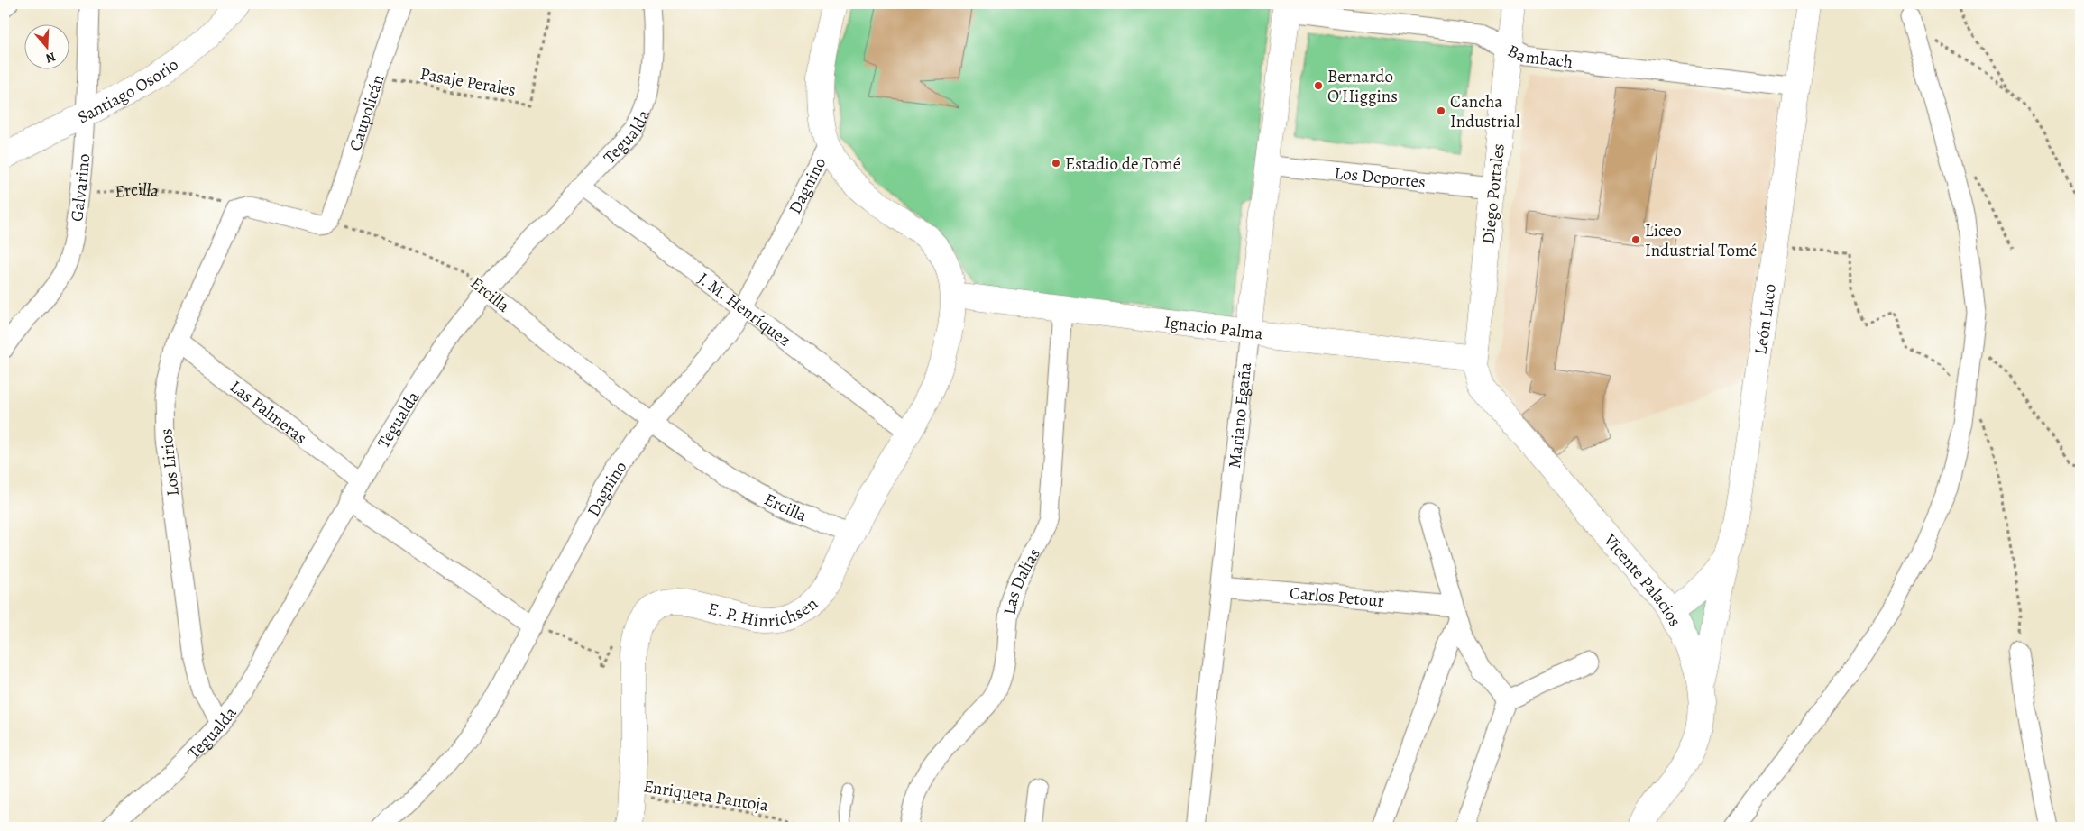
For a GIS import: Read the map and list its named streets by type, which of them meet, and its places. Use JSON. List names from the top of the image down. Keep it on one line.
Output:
{"streets":{"main road":["Santiago Osorio","Diego Portales","León Luco","Ignacio Palma","Mariano Egaña","Vicente Palacios","E. P. Hinrichsen"],"street":["Bambach","Caupolicán","Tegualda","Los Deportes","Dagnino","Galvarino","Ercilla","J. M. Henríquez","Las Palmeras","Los Lirios","Las Dalias","Carlos Petour"],"path":["Pasaje Perales","Enriqueta Pantoja"]},"crossings":[["Bambach","Diego Portales"],["Bambach","León Luco"],["Bambach","Mariano Egaña"],["Pasaje Perales","Caupolicán"],["Santiago Osorio","Galvarino"],["Caupolicán","Ercilla"],["Tegualda","Ercilla"],["Tegualda","J. M. Henríquez"],["Tegualda","Las Palmeras"],["Tegualda","Los Lirios"],["Los Deportes","Diego Portales"],["Los Deportes","Mariano Egaña"],["Dagnino","Ercilla"],["Dagnino","J. M. Henríquez"],["Galvarino","Ercilla"],["Ercilla","Los Lirios"],["Ercilla","E. P. Hinrichsen"],["Diego Portales","Ignacio Palma"],["Diego Portales","Vicente Palacios"],["J. M. Henríquez","E. P. Hinrichsen"],["León Luco","Vicente Palacios"],["Ignacio Palma","Mariano Egaña"],["Ignacio Palma","Vicente Palacios"],["Ignacio Palma","Las Dalias"],["Ignacio Palma","E. P. Hinrichsen"],["Las Palmeras","Los Lirios"],["Mariano Egaña","Carlos Petour"],["E. P. Hinrichsen","Enriqueta Pantoja"]],"places":["Bernardo O'Higgins","Cancha Industrial","Estadio de Tomé","Liceo Industrial Tomé"],"north":"bottom"}
